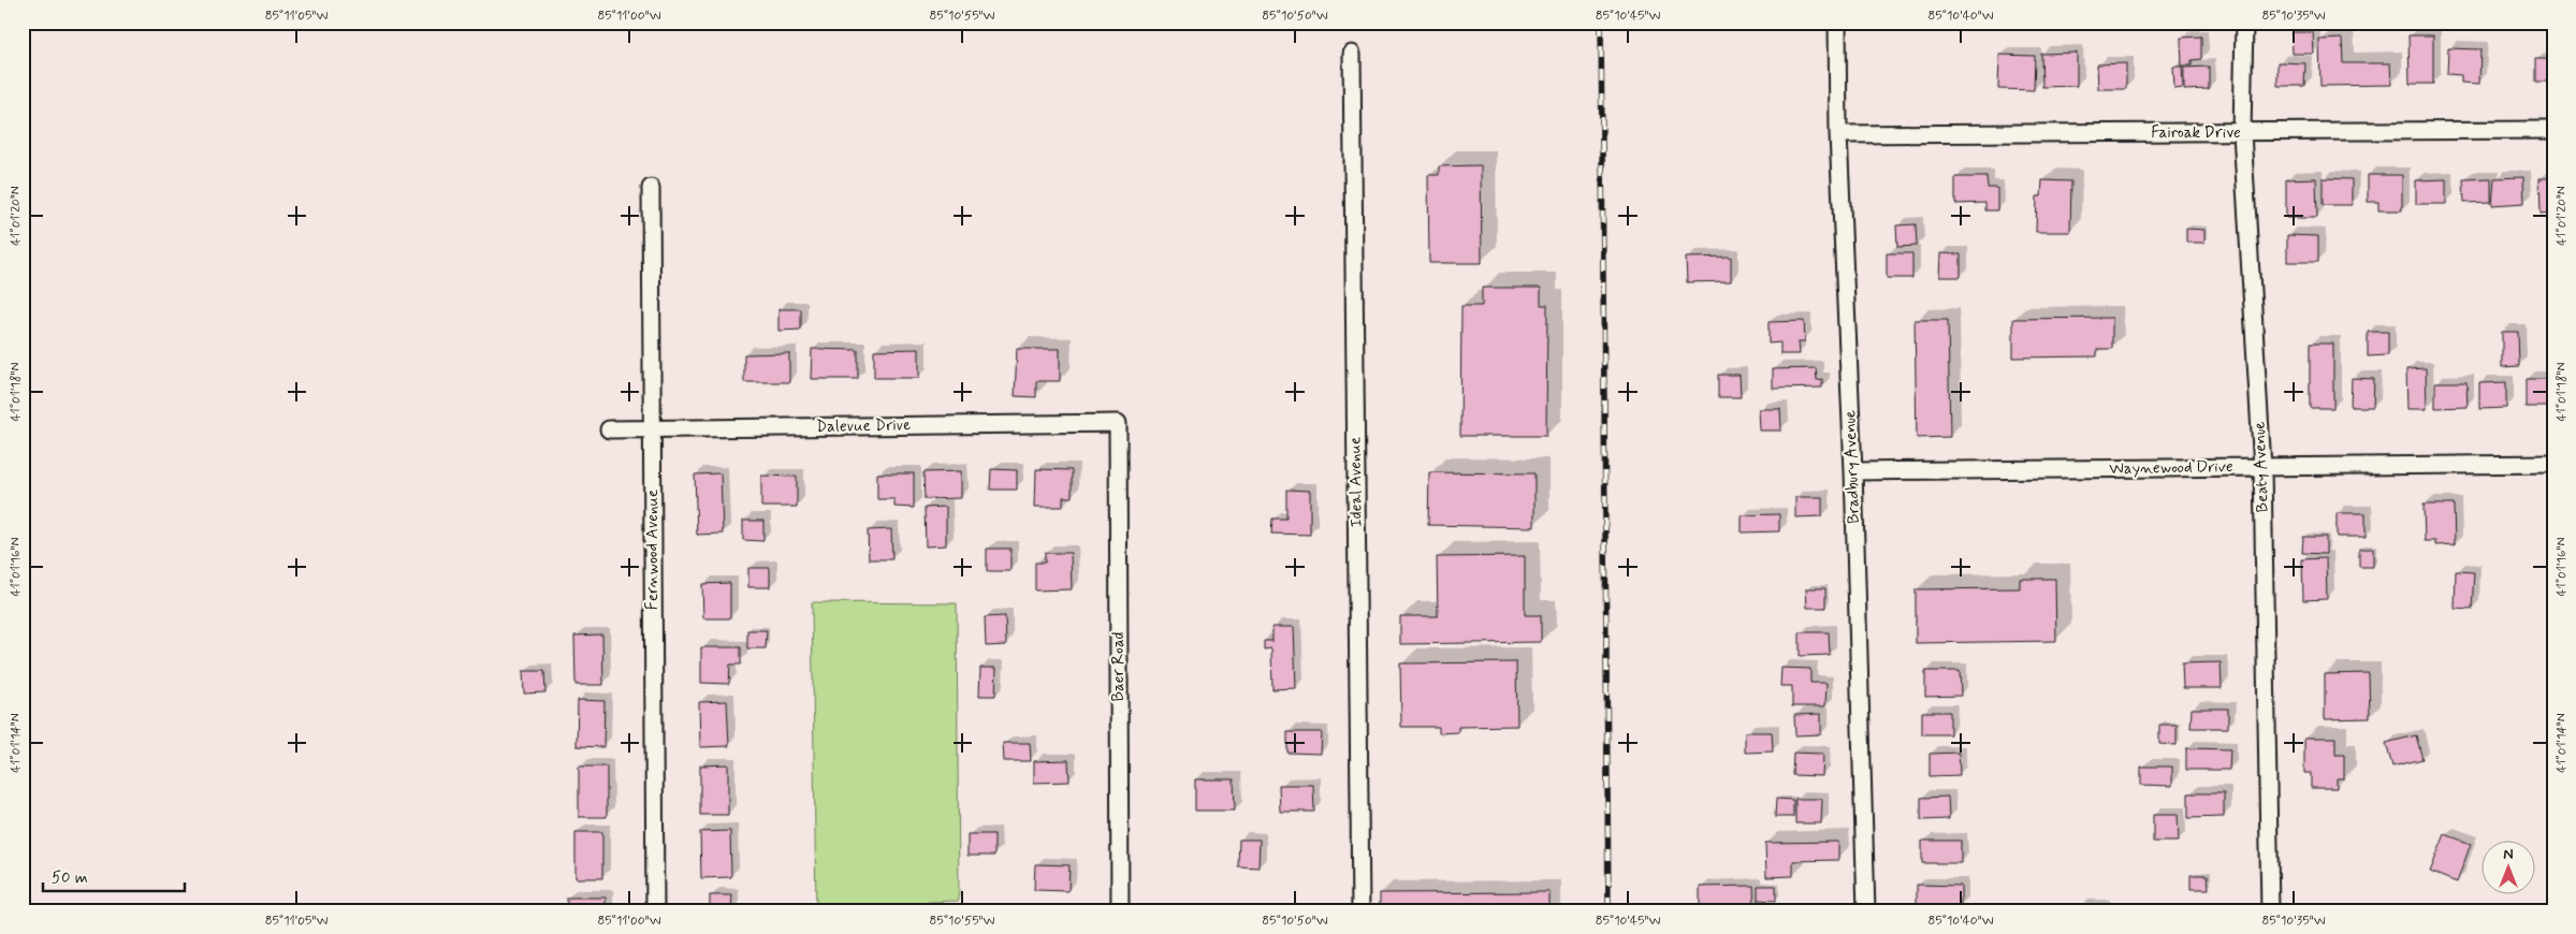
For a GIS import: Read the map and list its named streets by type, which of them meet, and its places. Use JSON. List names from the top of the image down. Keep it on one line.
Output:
{"streets":{"street":["Fairoak Drive","Dalevue Drive","Bradbury Avenue","Beaty Avenue","Waynewood Drive","Ideal Avenue","Fernwood Avenue","Baer Road"]},"crossings":[["Fairoak Drive","Bradbury Avenue"],["Fairoak Drive","Beaty Avenue"],["Dalevue Drive","Fernwood Avenue"],["Dalevue Drive","Baer Road"],["Bradbury Avenue","Waynewood Drive"],["Beaty Avenue","Waynewood Drive"]],"scale_bar":"50 m","north":"top","coordinates":["85°11'05\"W","85°11'00\"W","85°10'55\"W","85°10'50\"W","85°10'45\"W","85°10'40\"W","85°10'35\"W","41°01'20\"N","41°01'18\"N","41°01'16\"N","41°01'14\"N"]}
